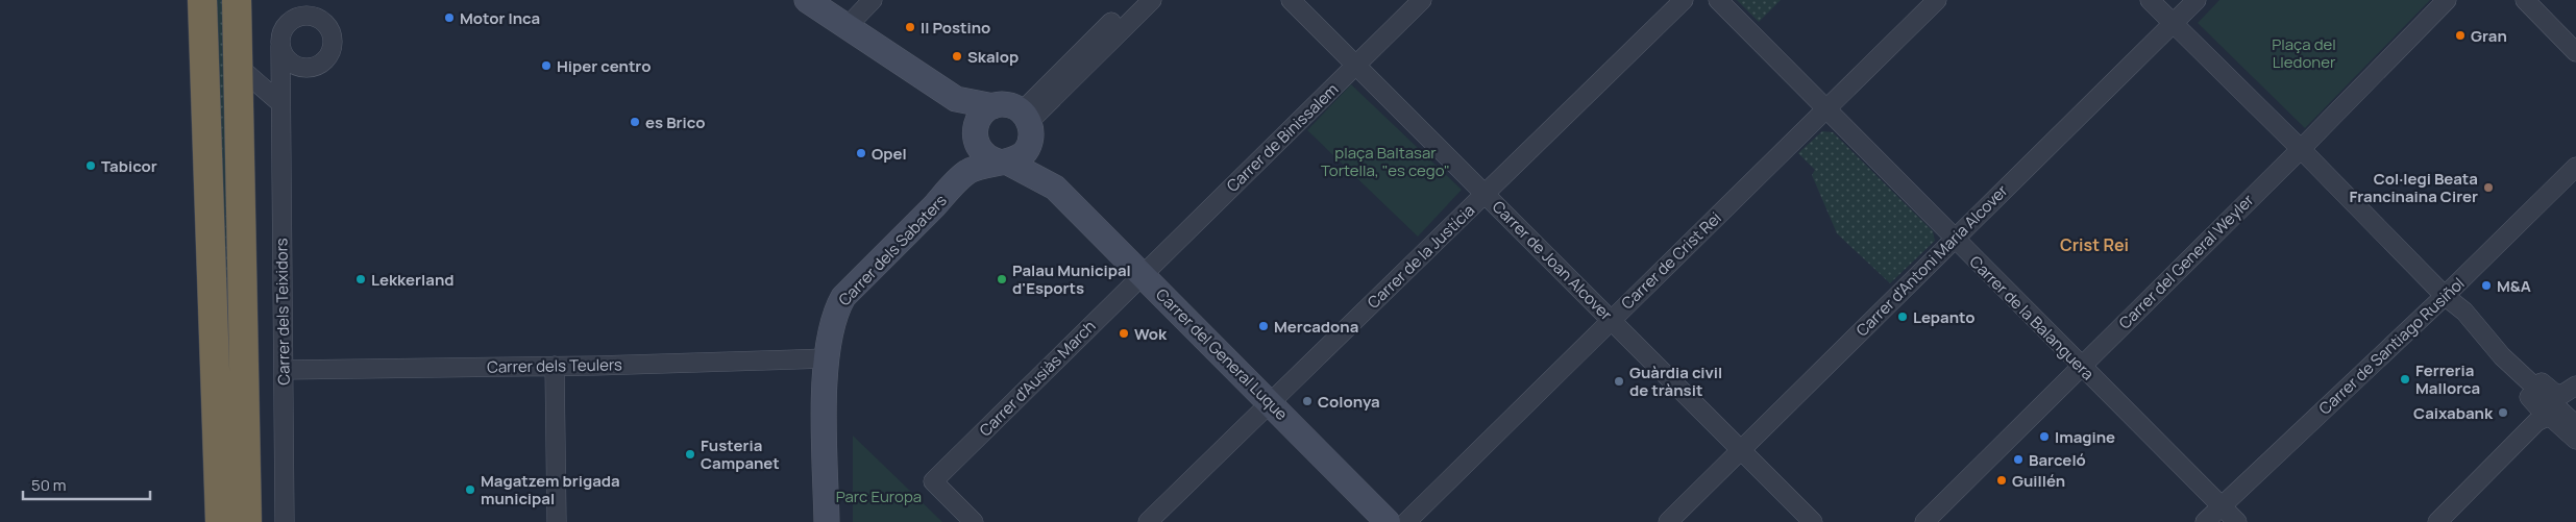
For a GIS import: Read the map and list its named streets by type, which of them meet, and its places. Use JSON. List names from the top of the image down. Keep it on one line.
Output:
{"streets":{"main road":["Carrer dels Sabaters","Carrer del General Luque"],"street":["Carrer de Binissalem","Carrer de la Justícia","Carrer de Joan Alcover","Carrer de Crist Rei","Carrer d'Antoni Maria Alcover","Carrer del General Weyler","Carrer dels Teixidors","Carrer de la Balanguera","Carrer de Santiago Rusiñol","Carrer dels Teulers","Carrer d'Ausiàs March"]},"crossings":[["Carrer de Binissalem","Carrer de Joan Alcover"],["Carrer de Binissalem","Carrer del General Luque"],["Carrer de Binissalem","Carrer d'Ausiàs March"],["Carrer dels Sabaters","Carrer del General Luque"],["Carrer dels Sabaters","Carrer dels Teulers"],["Carrer de la Justícia","Carrer de Joan Alcover"],["Carrer de la Justícia","Carrer del General Luque"],["Carrer de Joan Alcover","Carrer de Crist Rei"],["Carrer de Joan Alcover","Carrer d'Antoni Maria Alcover"],["Carrer de Crist Rei","Carrer de la Balanguera"],["Carrer d'Antoni Maria Alcover","Carrer de la Balanguera"],["Carrer del General Weyler","Carrer de la Balanguera"],["Carrer dels Teixidors","Carrer dels Teulers"],["Carrer de la Balanguera","Carrer de Santiago Rusiñol"],["Carrer del General Luque","Carrer d'Ausiàs March"]],"districts":["Crist Rei"],"parks":["Plaça del Lledoner","plaça Baltasar Tortella, \"es cego\"","Parc Europa"],"places":["Motor Inca","Il Postino","Gran","Skalop","Hiper centro","es Brico","Opel","Tabicor","Col·legi Beata Francinaina Cirer","Lekkerland","Palau Municipal d'Esports","M&A","Lepanto","Mercadona","Wok","Ferreria Mallorca","Guàrdia civil de trànsit","Colonya","Caixabank","Imagine","Fusteria Campanet","Barceló","Guillén","Magatzem brigada municipal"],"scale_bar":"50 m"}
